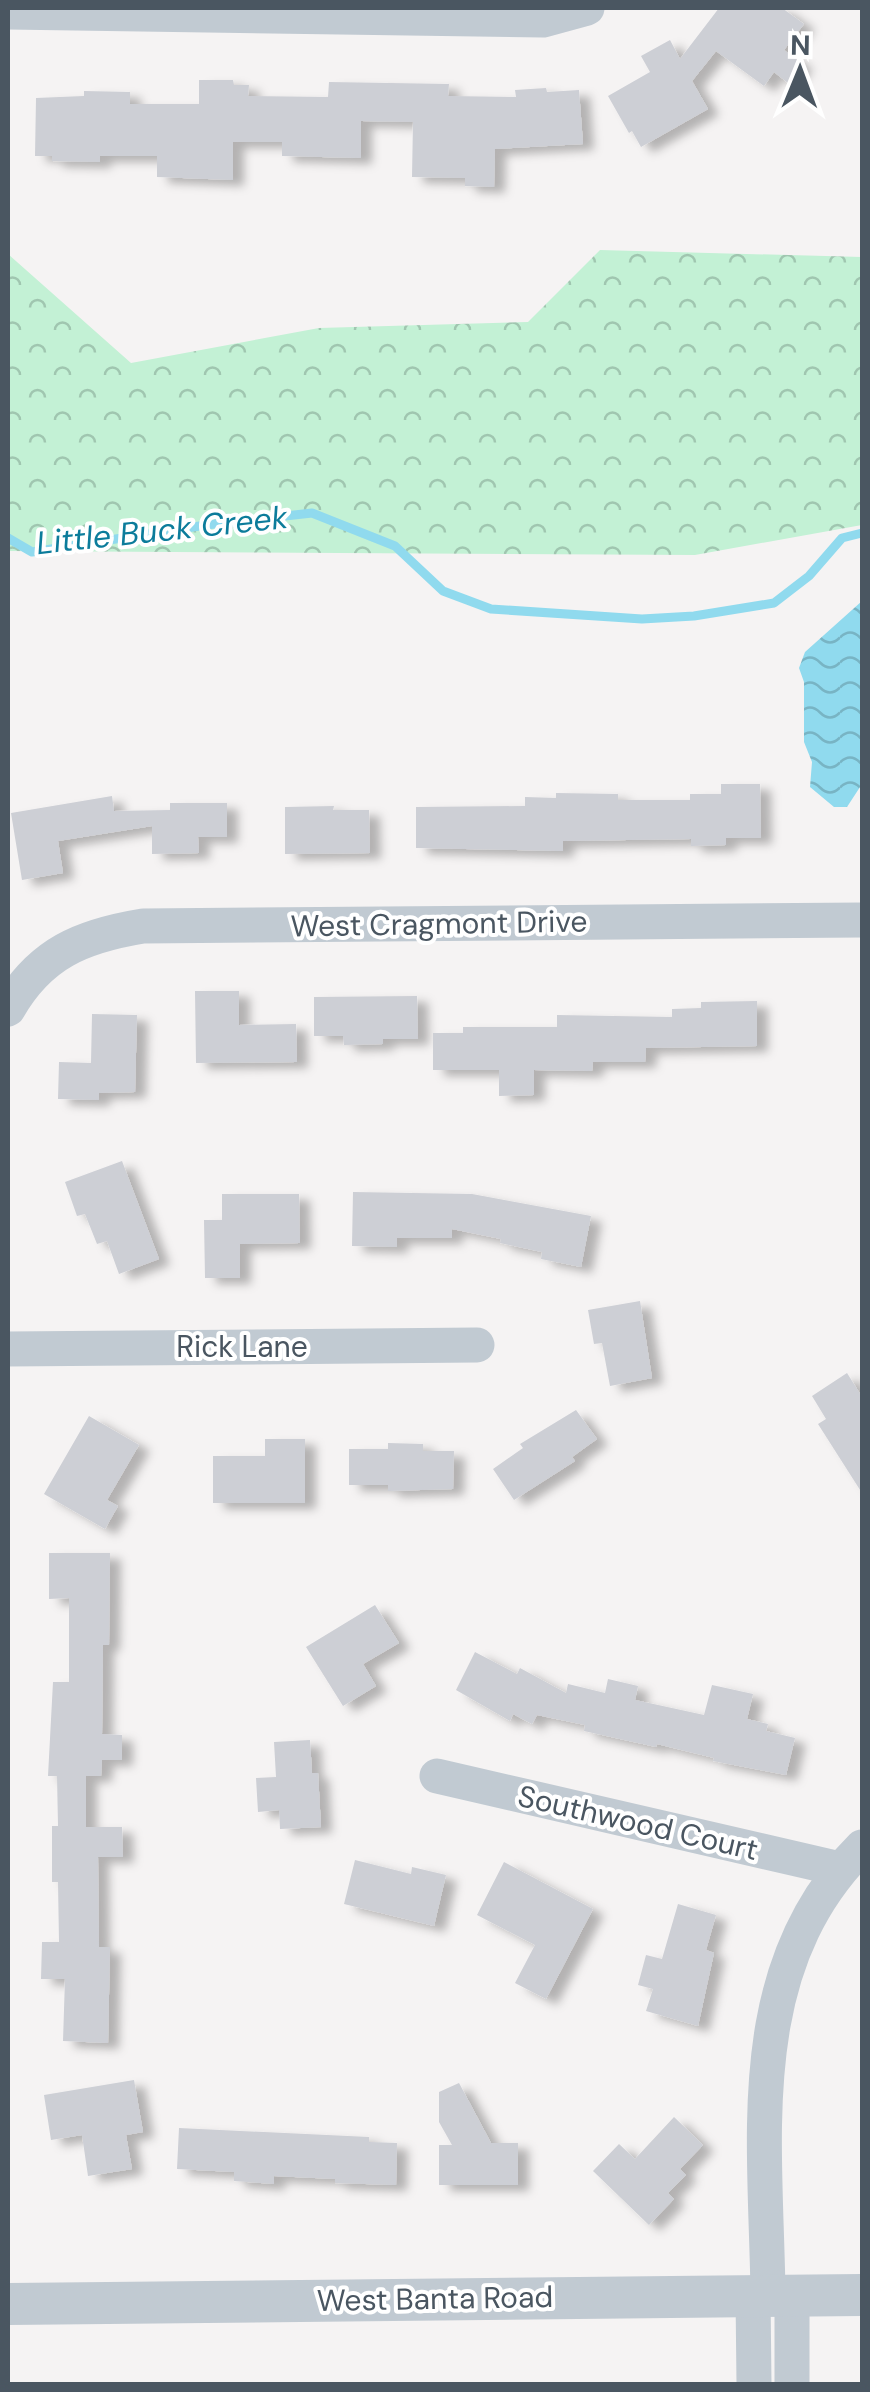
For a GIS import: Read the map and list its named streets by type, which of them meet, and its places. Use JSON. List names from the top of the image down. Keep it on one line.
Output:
{"streets":{"street":["West Cragmont Drive","Rick Lane","Southwood Court","West Banta Road"]},"water":["Little Buck Creek"],"north":"top"}
